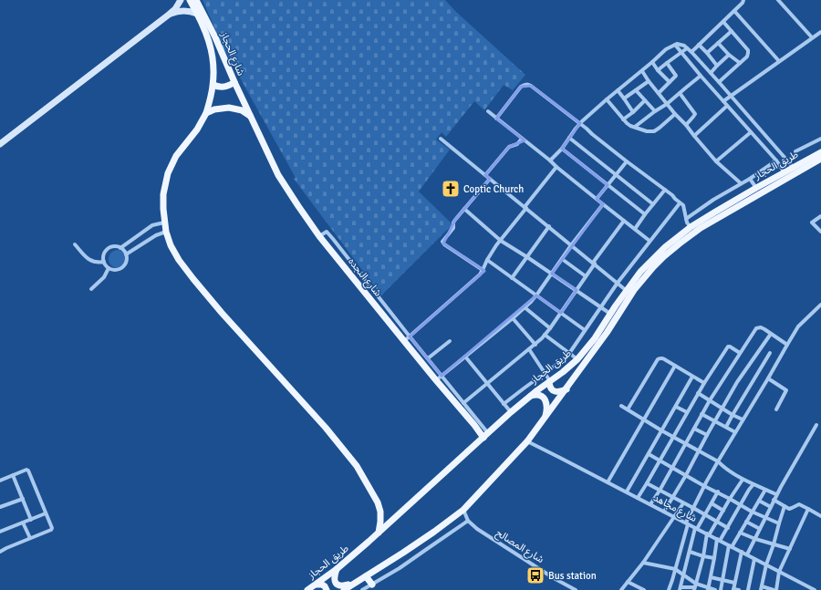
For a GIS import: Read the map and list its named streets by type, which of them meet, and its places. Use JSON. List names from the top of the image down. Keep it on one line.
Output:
{"streets":{"main road":["شارع الحجاز","طريق الحجاز","شارع النجده"],"street":["شارع مجاهد","شارع المصالح"]},"crossings":[["شارع الحجاز","طريق الحجاز"],["شارع الحجاز","شارع النجده"],["طريق الحجاز","شارع النجده"],["طريق الحجاز","شارع مجاهد"],["طريق الحجاز","شارع المصالح"]],"places":{"church":["Coptic Church"],"bus stop":["Bus station"]}}
